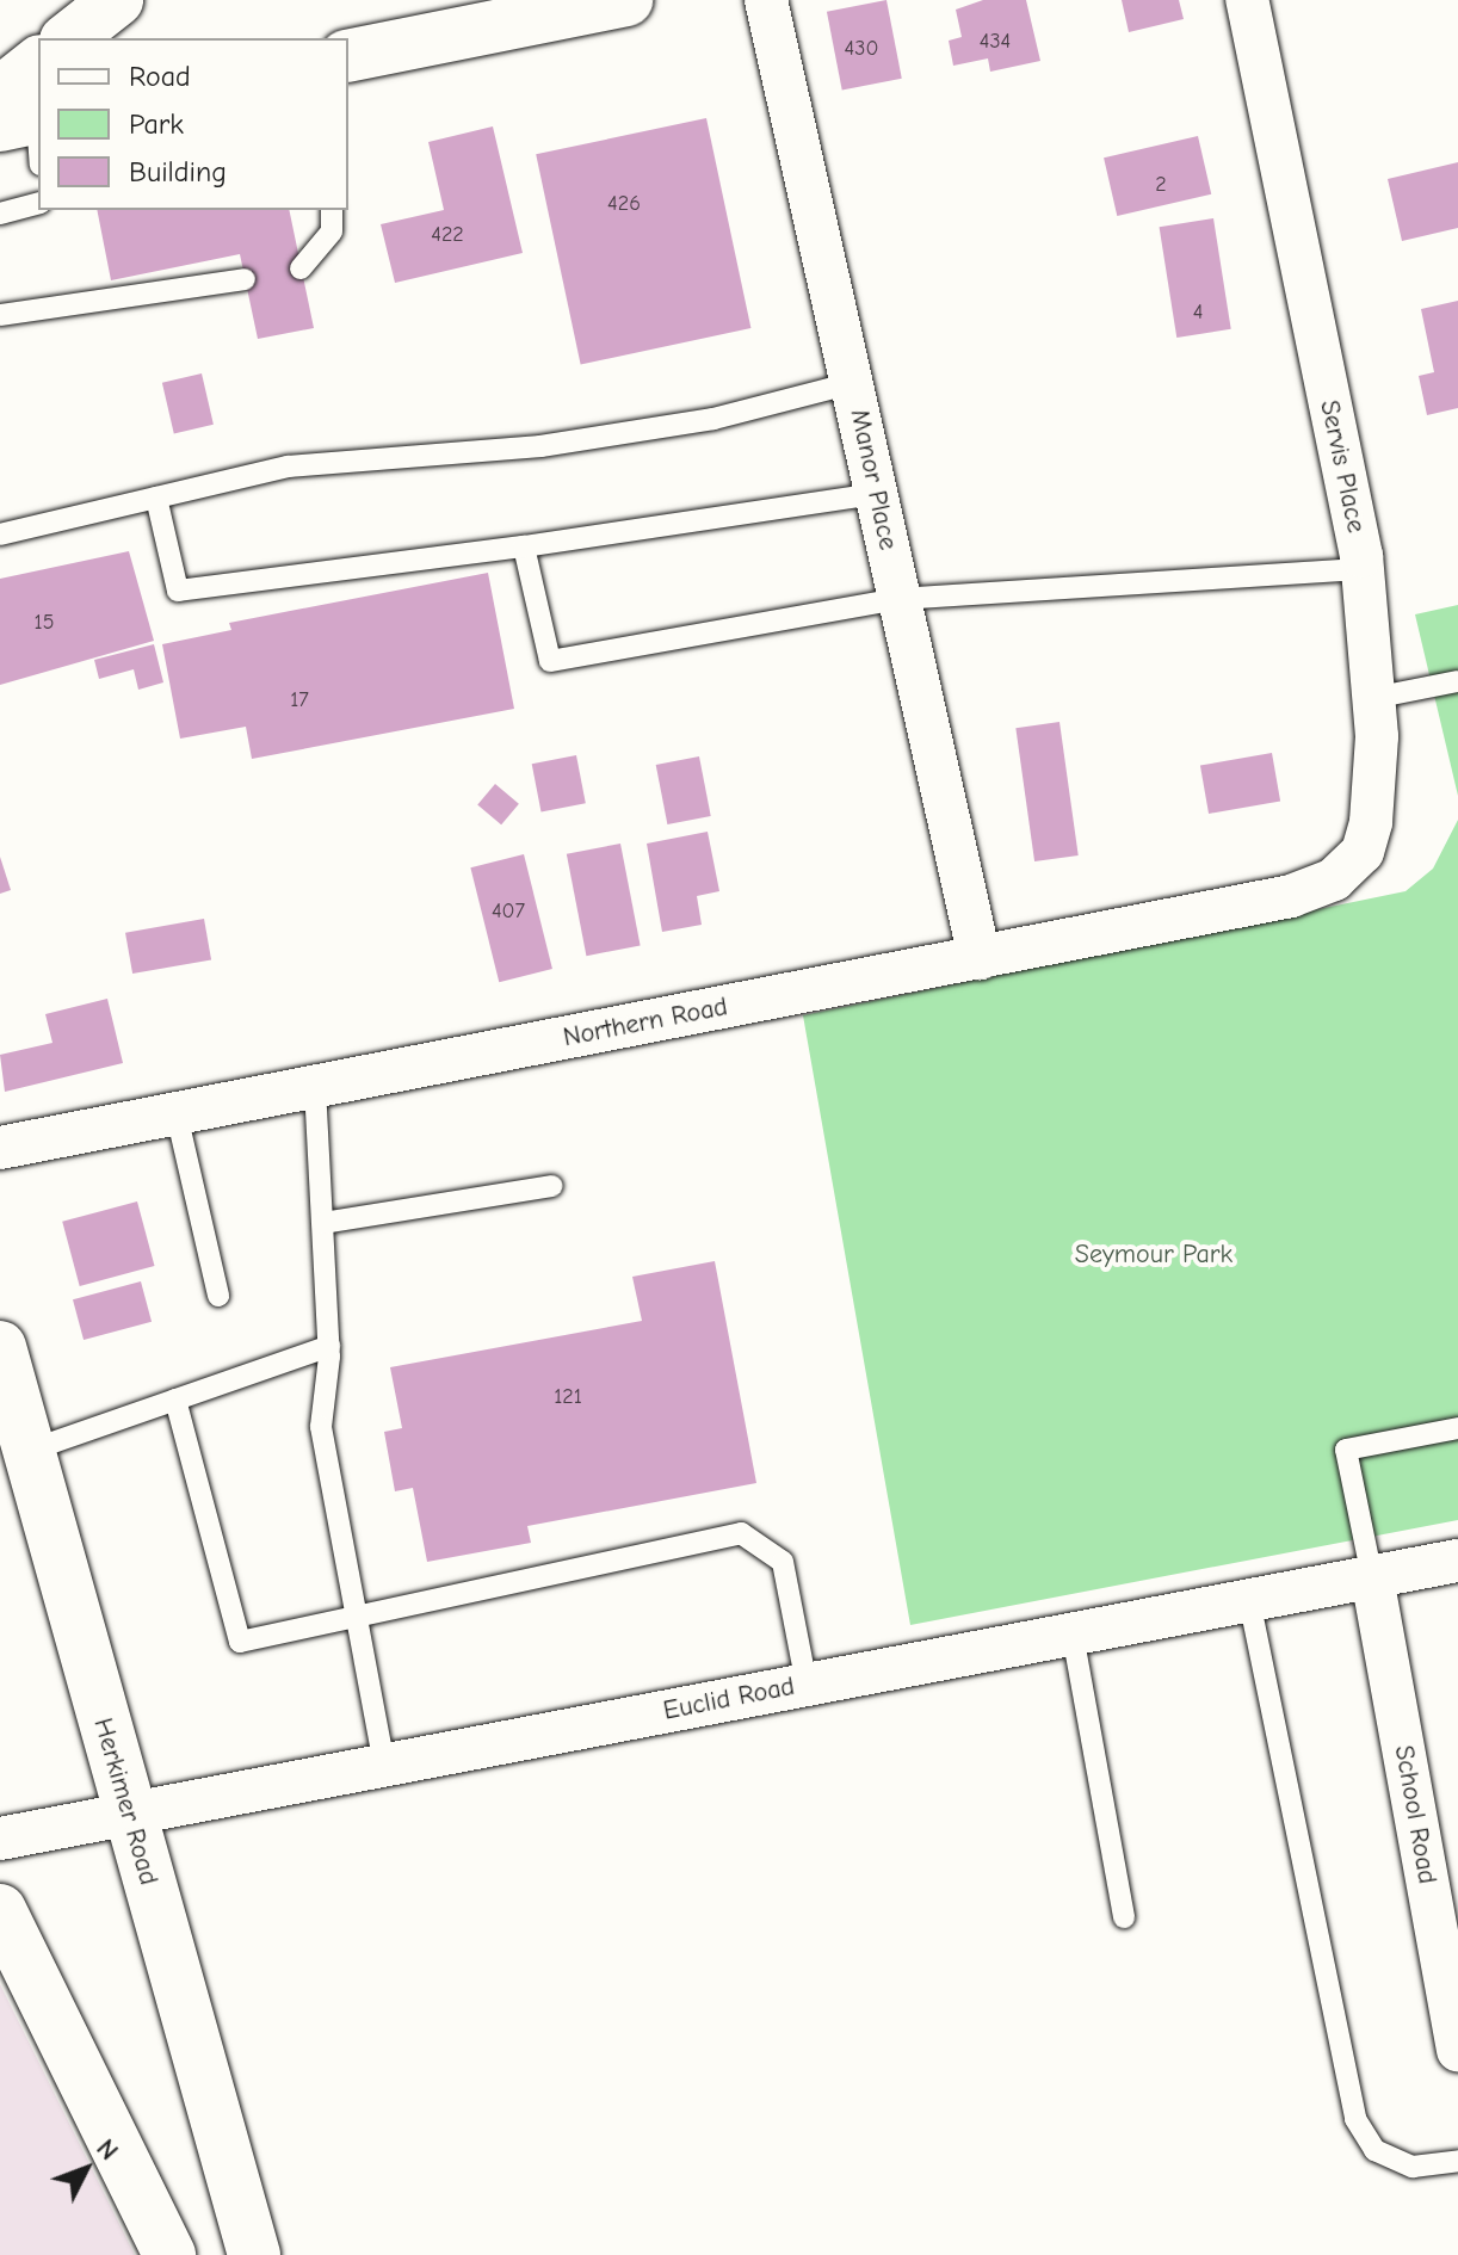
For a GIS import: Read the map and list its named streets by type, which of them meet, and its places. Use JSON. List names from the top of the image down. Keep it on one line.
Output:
{"streets":{"main road":["Herkimer Road"],"street":["Servis Place","Manor Place","Northern Road","Euclid Road","School Road"]},"crossings":[["Servis Place","Northern Road"],["Manor Place","Northern Road"],["Euclid Road","Herkimer Road"],["Euclid Road","School Road"]],"parks":["Seymour Park"],"house_numbers":["434","430","2","426","422","4","15","17","407","121"],"legend":["Road","Park","Building"],"north":"top right"}
